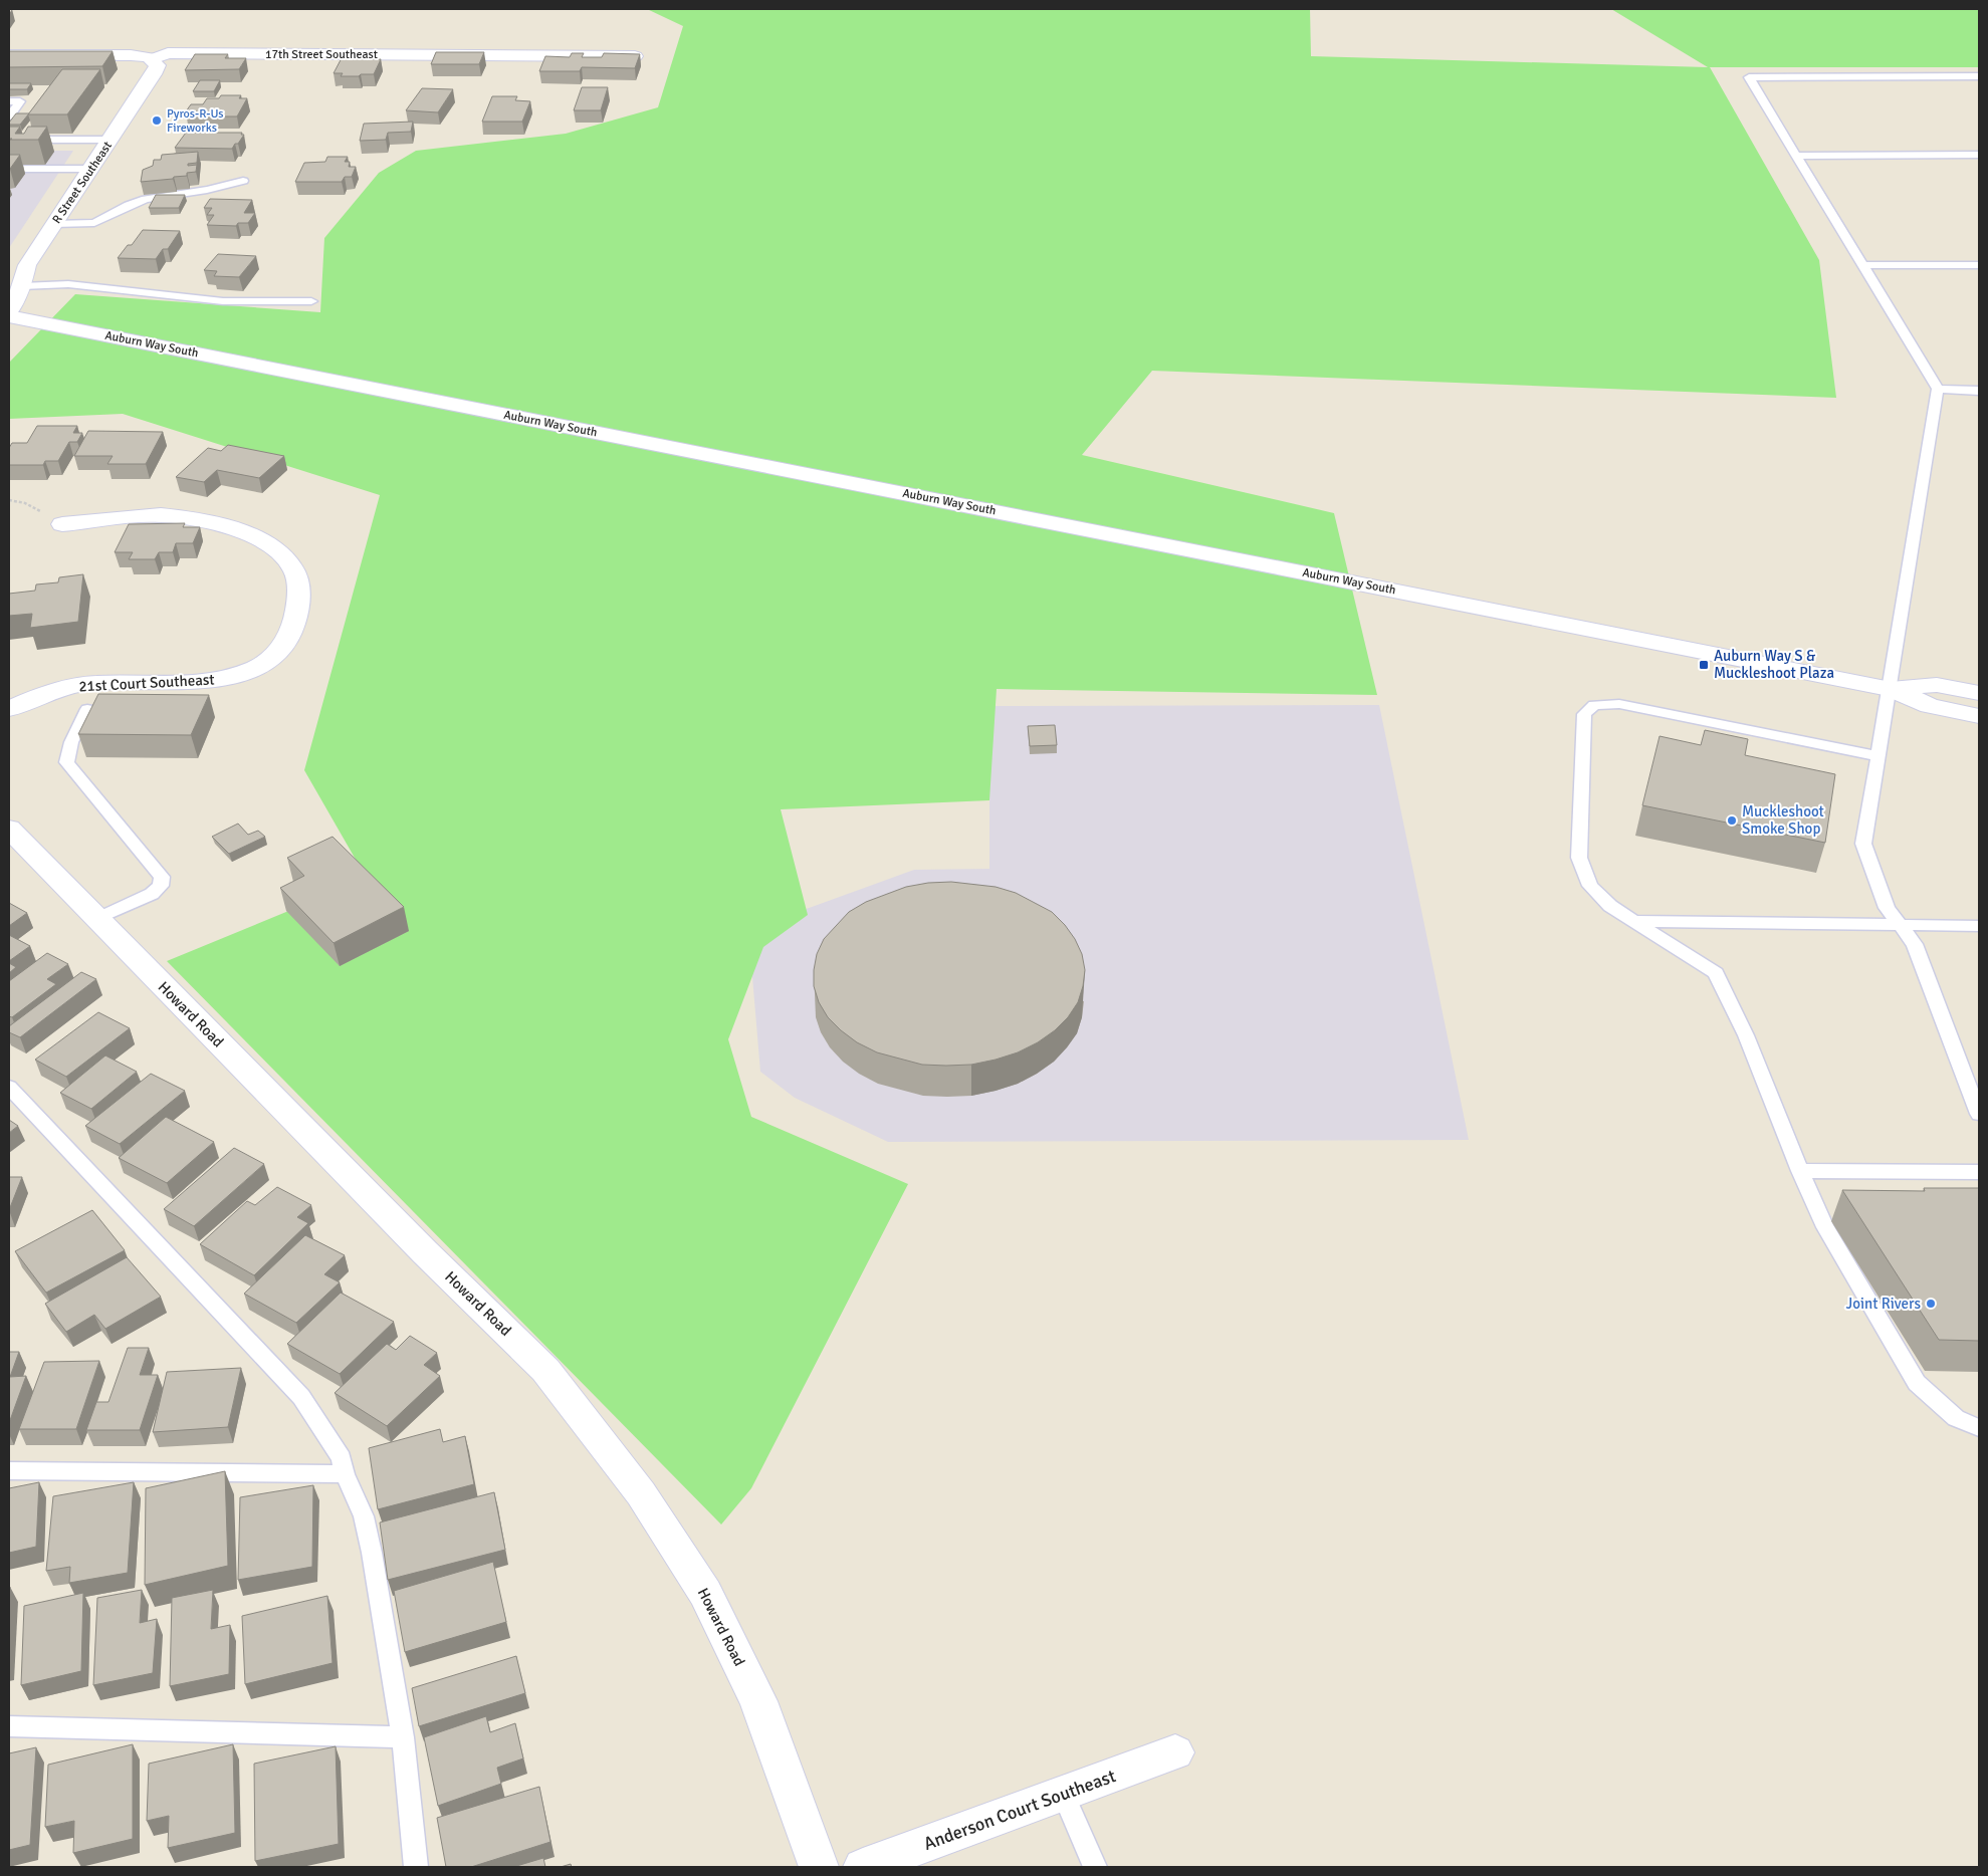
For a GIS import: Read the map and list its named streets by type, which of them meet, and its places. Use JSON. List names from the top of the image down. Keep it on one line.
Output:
{"streets":{"street":["17th Street Southeast","R Street Southeast","Auburn Way South","21st Court Southeast","Howard Road","Anderson Court Southeast"]},"crossings":[["17th Street Southeast","R Street Southeast"]],"places":{"other":["Pyros-R-Us Fireworks","Muckleshoot Smoke Shop","Joint Rivers"],"transit":["Auburn Way S & Muckleshoot Plaza"]}}
